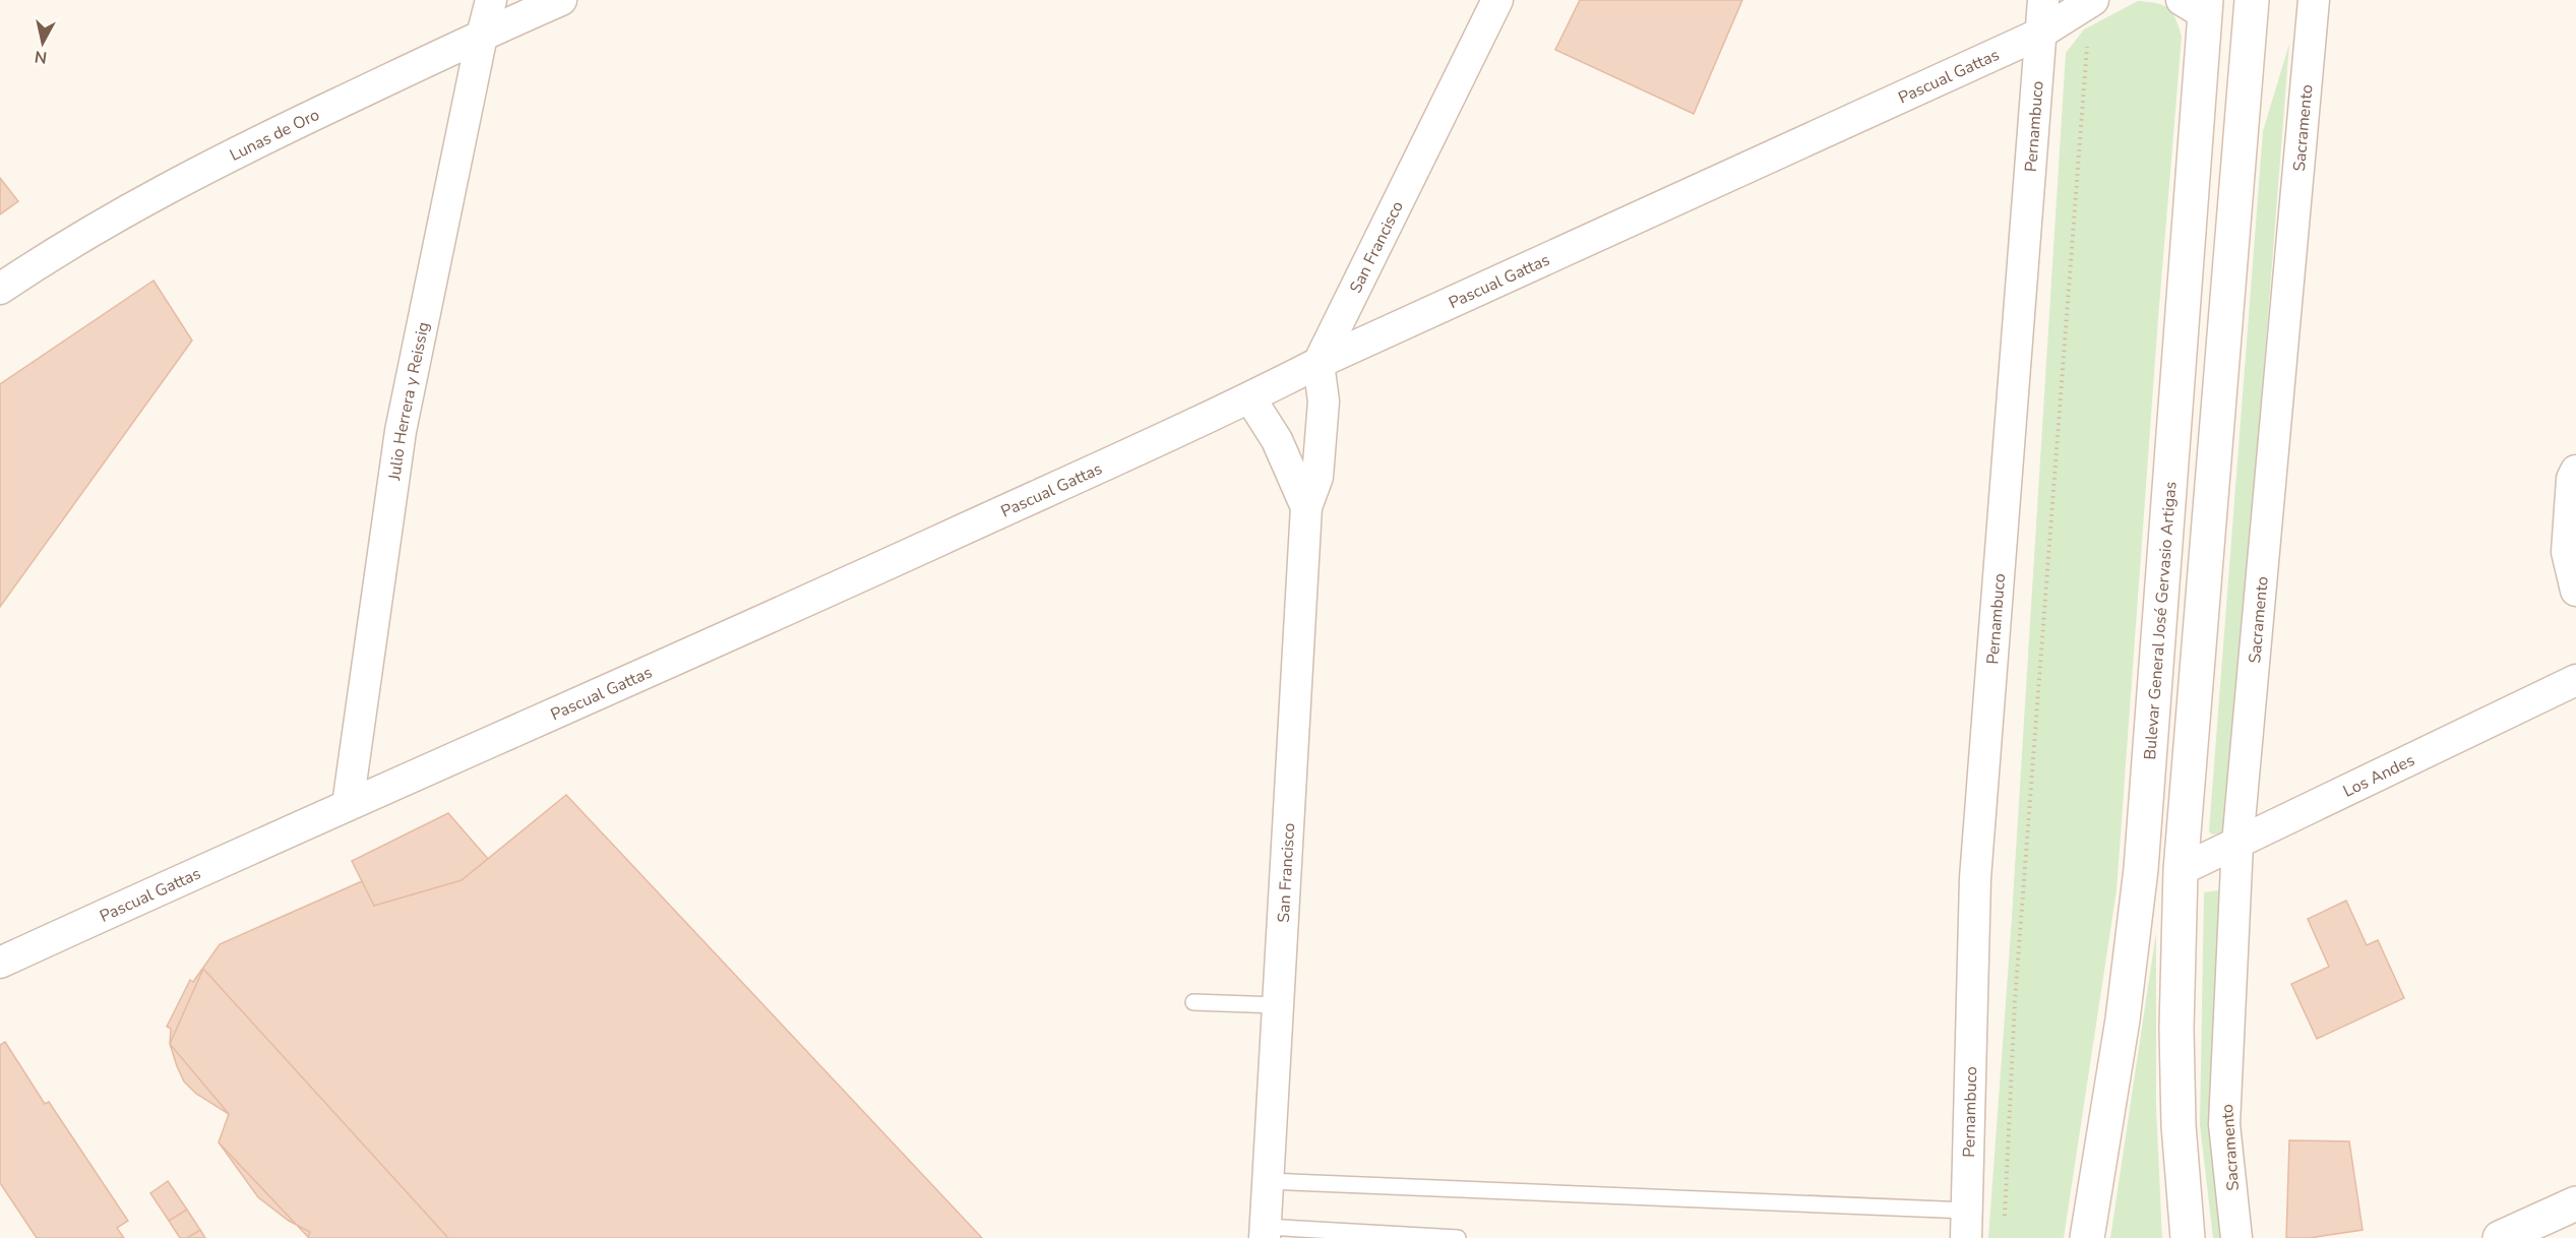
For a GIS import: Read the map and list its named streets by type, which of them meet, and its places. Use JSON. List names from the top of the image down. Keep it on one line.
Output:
{"streets":{"main road":["Bulevar General José Gervasio Artigas"],"street":["Pascual Gattas","Pernambuco","Sacramento","Lunas de Oro","San Francisco","Julio Herrera y Reissig","Los Andes"]},"crossings":[["Pascual Gattas","Pernambuco"],["Pascual Gattas","San Francisco"],["Pascual Gattas","Julio Herrera y Reissig"],["Sacramento","Los Andes"],["Lunas de Oro","Julio Herrera y Reissig"]],"north":"bottom"}
